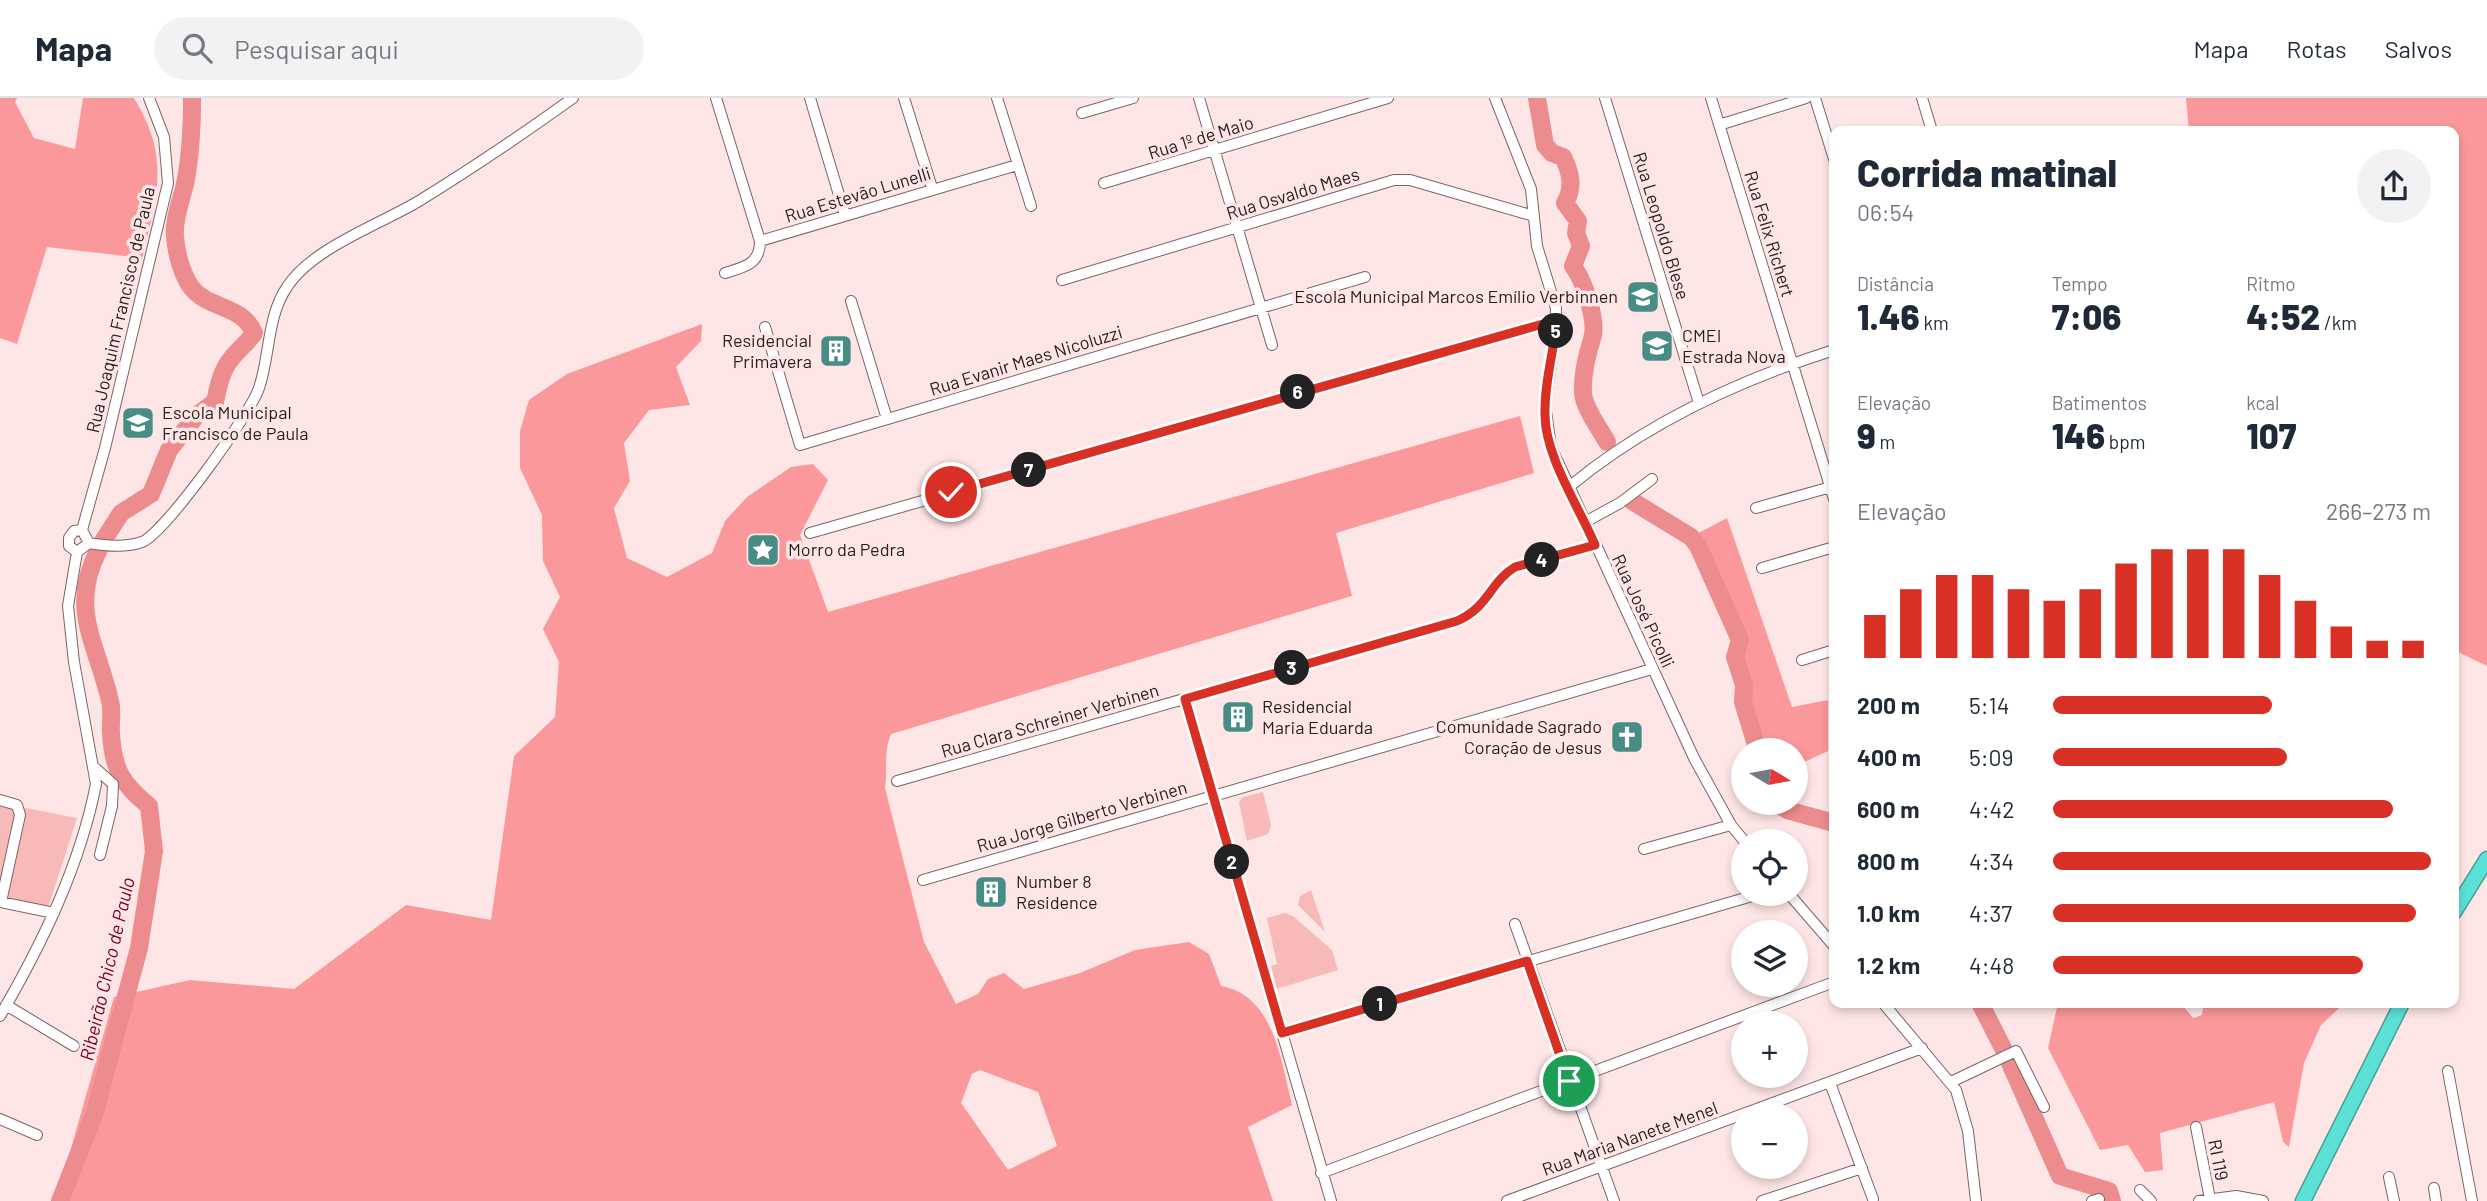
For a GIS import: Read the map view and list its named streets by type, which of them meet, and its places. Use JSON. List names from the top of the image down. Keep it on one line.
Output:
{"streets":{"street":["Rua 1º de Maio","Rua Osvaldo Maes","Rua Estevão Lunelli","Rua Leopoldo Blese","Rua Felix Richert","Rua Joaquim Francisco de Paula","Rua Evanir Maes Nicoluzzi","Rua José Picolli","Rua Clara Schreiner Verbinen","Rua Jorge Gilberto Verbinen","Rua Maria Nanete Menel","RI 119"]},"crossings":[["Rua Osvaldo Maes","Rua José Picolli"],["Rua José Picolli","Rua Clara Schreiner Verbinen"],["Rua José Picolli","Rua Jorge Gilberto Verbinen"]],"water":["Ribeirão Chico de Paulo"],"places":{"school or university":["Escola Municipal Marcos Emílio Verbinnen","CMEI Estrada Nova","Escola Municipal Francisco de Paula"],"building":["Residencial Primavera","Residencial Maria Eduarda","Number 8 Residence"],"place":["Morro da Pedra"],"church":["Comunidade Sagrado Coração de Jesus"]},"north":"right","page":{"header":"Mapa","search":"Pesquisar aqui","nav":["Mapa","Rotas","Salvos"],"heading":["Corrida matinal","06:54"],"stats":[["Distância","1.46 km"],["Tempo","7:06"],["Ritmo","4:52 /km"],["Elevação","9 m"],["Batimentos","146 bpm"],["kcal","107"]],"pins":["5","6","7","4","3","2","1"],"chart":["Elevação","266–273 m"],"list":[{"name":"200 m","note":"5:14"},{"name":"400 m","note":"5:09"},{"name":"600 m","note":"4:42"},{"name":"800 m","note":"4:34"},{"name":"1.0 km","note":"4:37"},{"name":"1.2 km","note":"4:48"}],"map_buttons":["+","−"]}}
